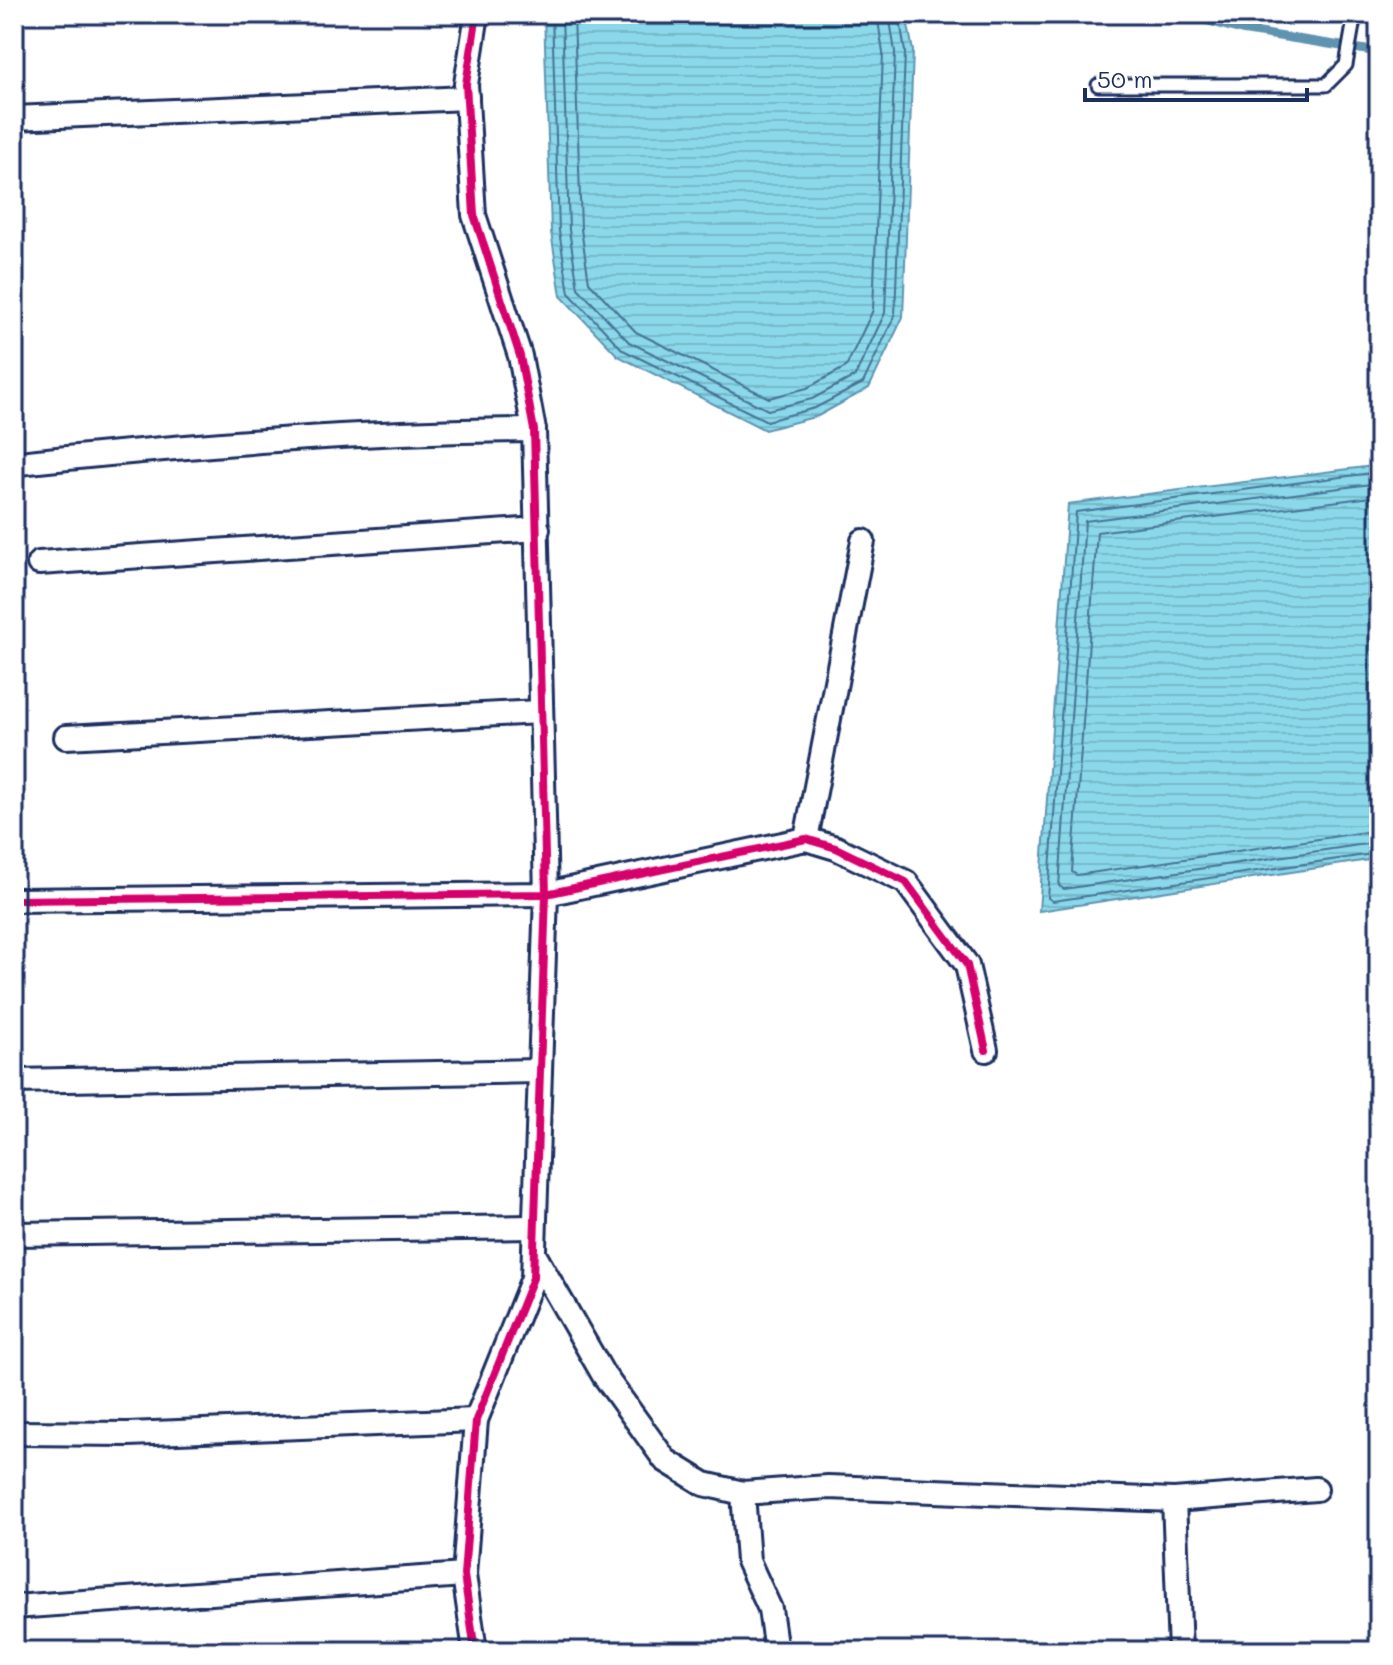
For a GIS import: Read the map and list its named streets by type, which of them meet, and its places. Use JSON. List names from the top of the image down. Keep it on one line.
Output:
{"scale_bar":"50 m"}
